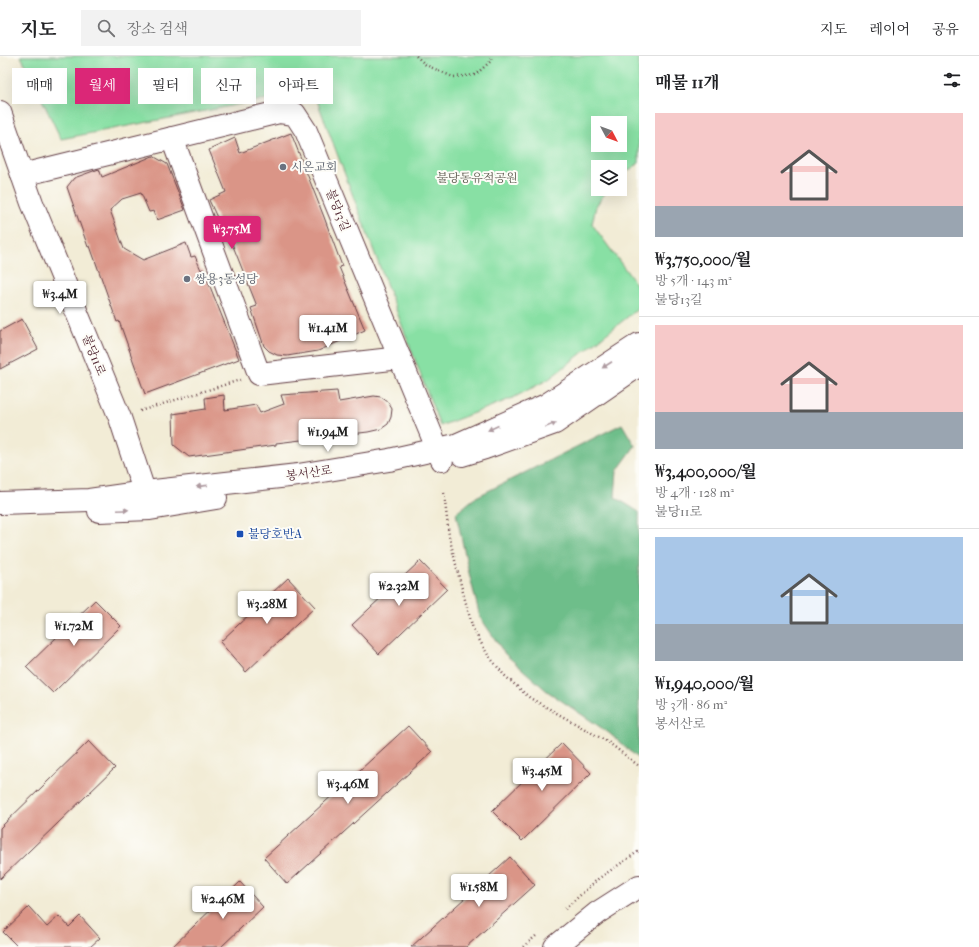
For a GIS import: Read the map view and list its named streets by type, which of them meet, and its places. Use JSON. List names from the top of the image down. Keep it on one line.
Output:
{"streets":{"street":["불당13길","불당11로","봉서산로"]},"crossings":[["불당13길","불당11로"],["불당13길","봉서산로"],["불당11로","봉서산로"]],"parks":["불당동유적공원"],"places":{"other":["시온교회","쌍용3동성당"],"transit":["불당호반A"]},"north":"bottom right","page":{"header":"지도","search":"장소 검색","nav":["지도","레이어","공유"],"heading":"매물 11개","chip":["매매","월세","필터","신규","아파트"],"list":[{"name":"₩3,750,000/월","note":"방 5개 · 143 m² · 불당13길"},{"name":"₩3,400,000/월","note":"방 4개 · 128 m² · 불당11로"},{"name":"₩1,940,000/월","note":"방 3개 · 86 m² · 봉서산로"}],"price":["₩3.75M","₩3.4M","₩1.41M","₩1.94M","₩2.32M","₩3.28M","₩1.72M","₩3.45M","₩3.46M","₩1.58M","₩2.46M"]}}
